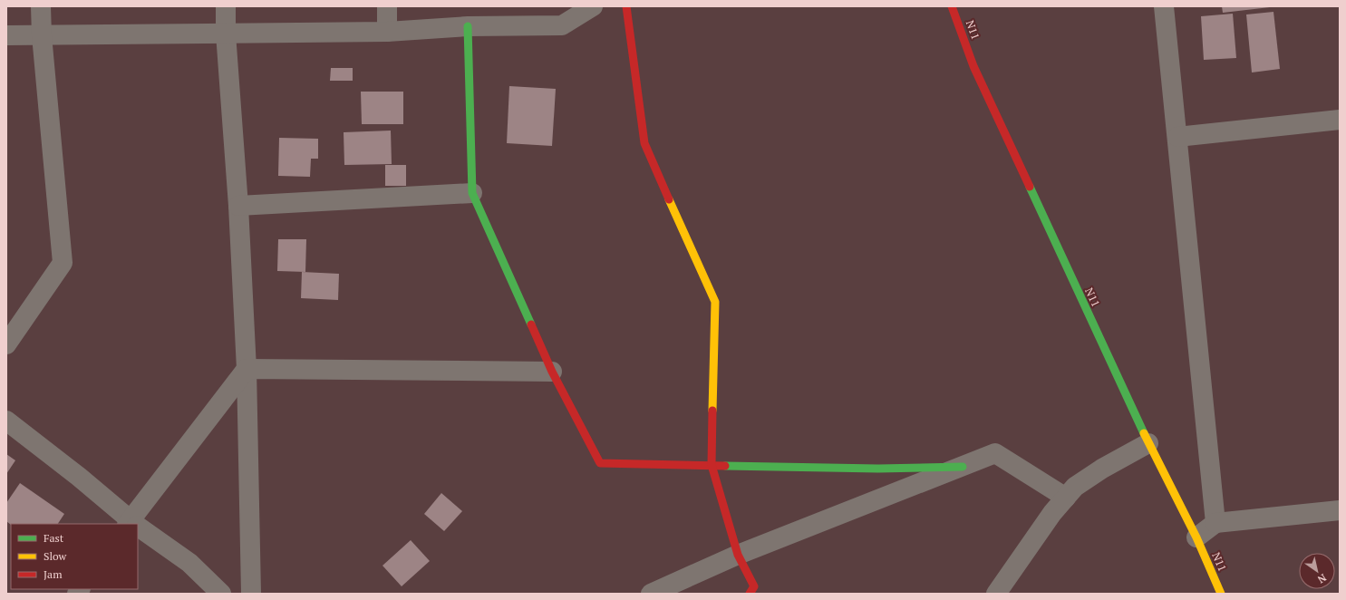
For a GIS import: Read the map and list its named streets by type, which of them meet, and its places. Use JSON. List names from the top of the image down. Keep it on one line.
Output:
{"streets":{"street":["N11"]},"legend":["Fast","Slow","Jam"],"north":"bottom right"}
